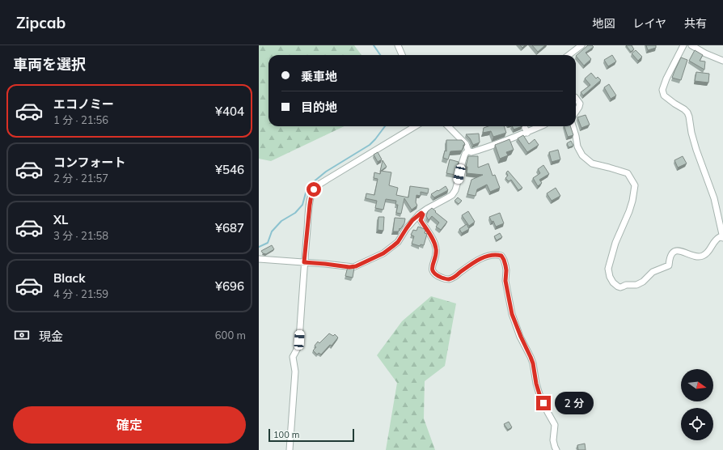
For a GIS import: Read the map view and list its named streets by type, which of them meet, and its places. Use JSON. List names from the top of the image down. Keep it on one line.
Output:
{"scale_bar":"100 m","north":"right","page":{"header":"Zipcab","nav":["地図","レイヤ","共有"],"heading":"車両を選択","banner":["乗車地","目的地"],"list":[{"name":"エコノミー","note":"1 分 · 21:56","value":"¥404"},{"name":"コンフォート","note":"2 分 · 21:57","value":"¥546"},{"name":"XL","note":"3 分 · 21:58","value":"¥687"},{"name":"Black","note":"4 分 · 21:59","value":"¥696"}],"pay":["現金","600 m"],"bubble":"2 分","buttons":"確定","scale":"100 m"}}
